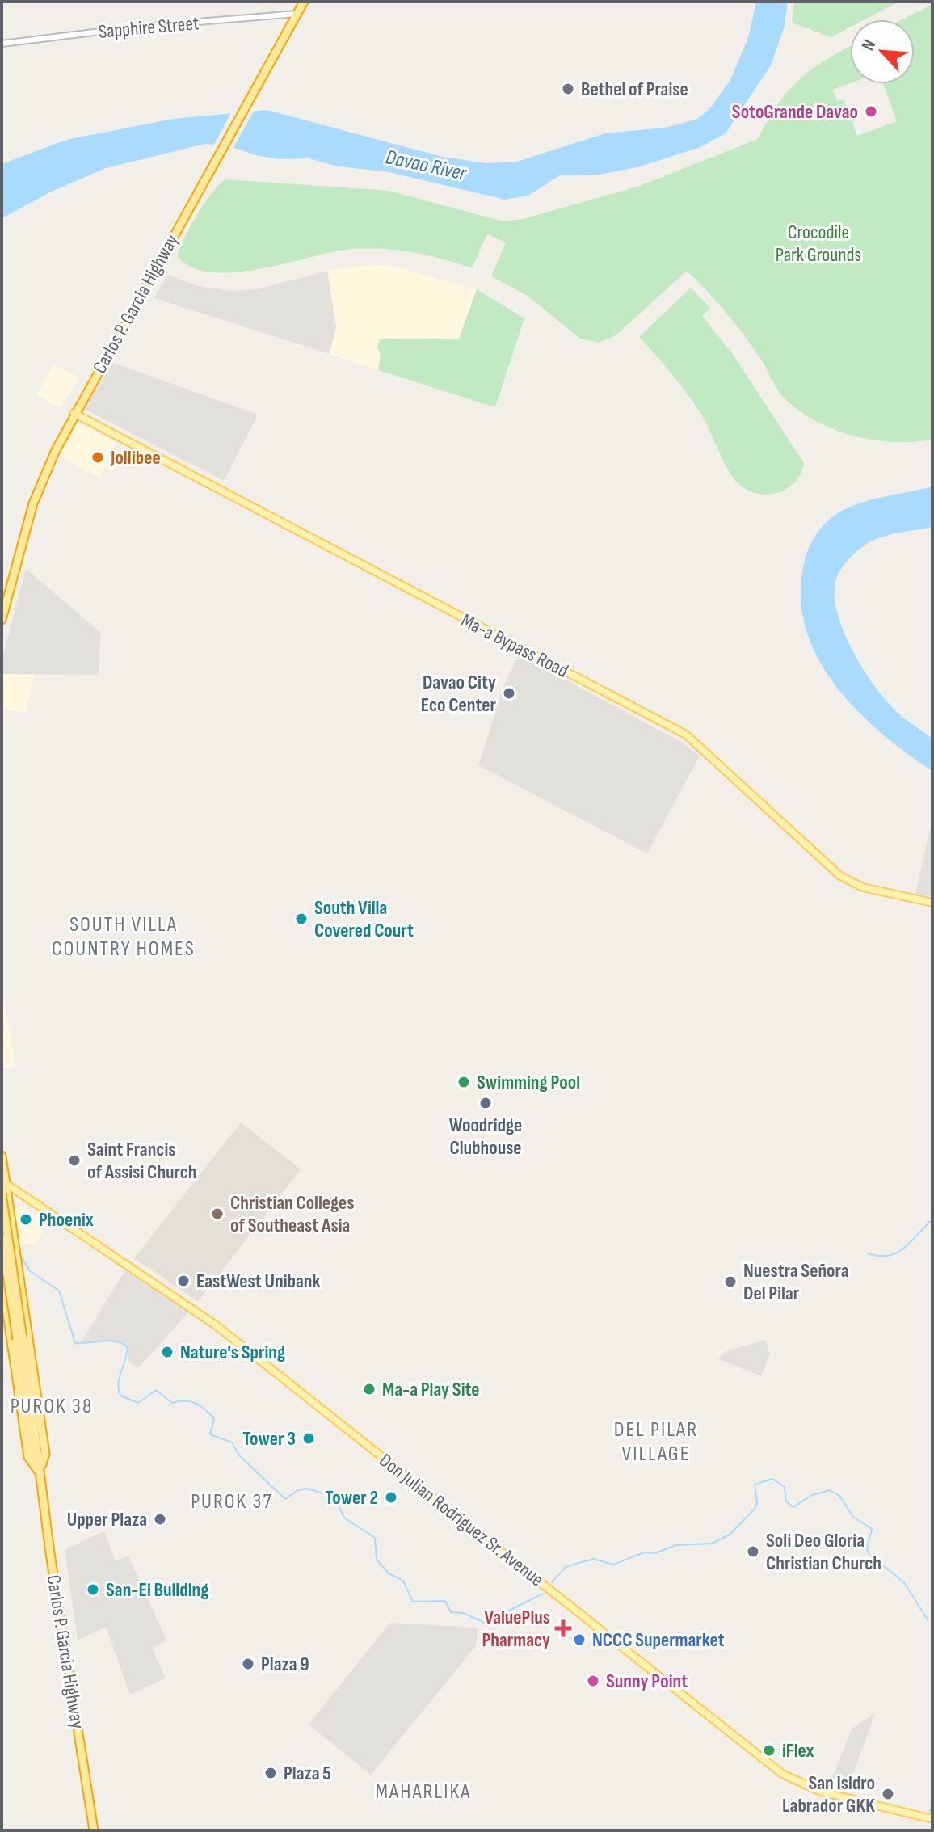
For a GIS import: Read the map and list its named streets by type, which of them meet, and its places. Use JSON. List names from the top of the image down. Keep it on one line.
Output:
{"streets":{"highway":["Carlos P. Garcia Highway"],"main road":["Ma-a Bypass Road","Don Julian Rodriguez Sr. Avenue"],"street":["Sapphire Street"]},"crossings":[["Sapphire Street","Carlos P. Garcia Highway"],["Carlos P. Garcia Highway","Ma-a Bypass Road"],["Carlos P. Garcia Highway","Don Julian Rodriguez Sr. Avenue"]],"districts":["SOUTH VILLA COUNTRY HOMES","PUROK 38","DEL PILAR VILLAGE","PUROK 37","MAHARLIKA"],"water":["Davao River"],"parks":["Crocodile Park Grounds"],"places":{"other":["Bethel of Praise","SotoGrande Davao","Jollibee","Davao City Eco Center","South Villa Covered Court","Swimming Pool","Woodridge Clubhouse","Saint Francis of Assisi Church","Christian Colleges of Southeast Asia","Phoenix","EastWest Unibank","Nuestra Señora Del Pilar","Nature's Spring","Ma-a Play Site","Tower 3","Tower 2","Upper Plaza","Soli Deo Gloria Christian Church","San-Ei Building","NCCC Supermarket","Plaza 9","Sunny Point","iFlex","Plaza 5","San Isidro Labrador GKK"],"health":["ValuePlus Pharmacy"]},"north":"top left"}
